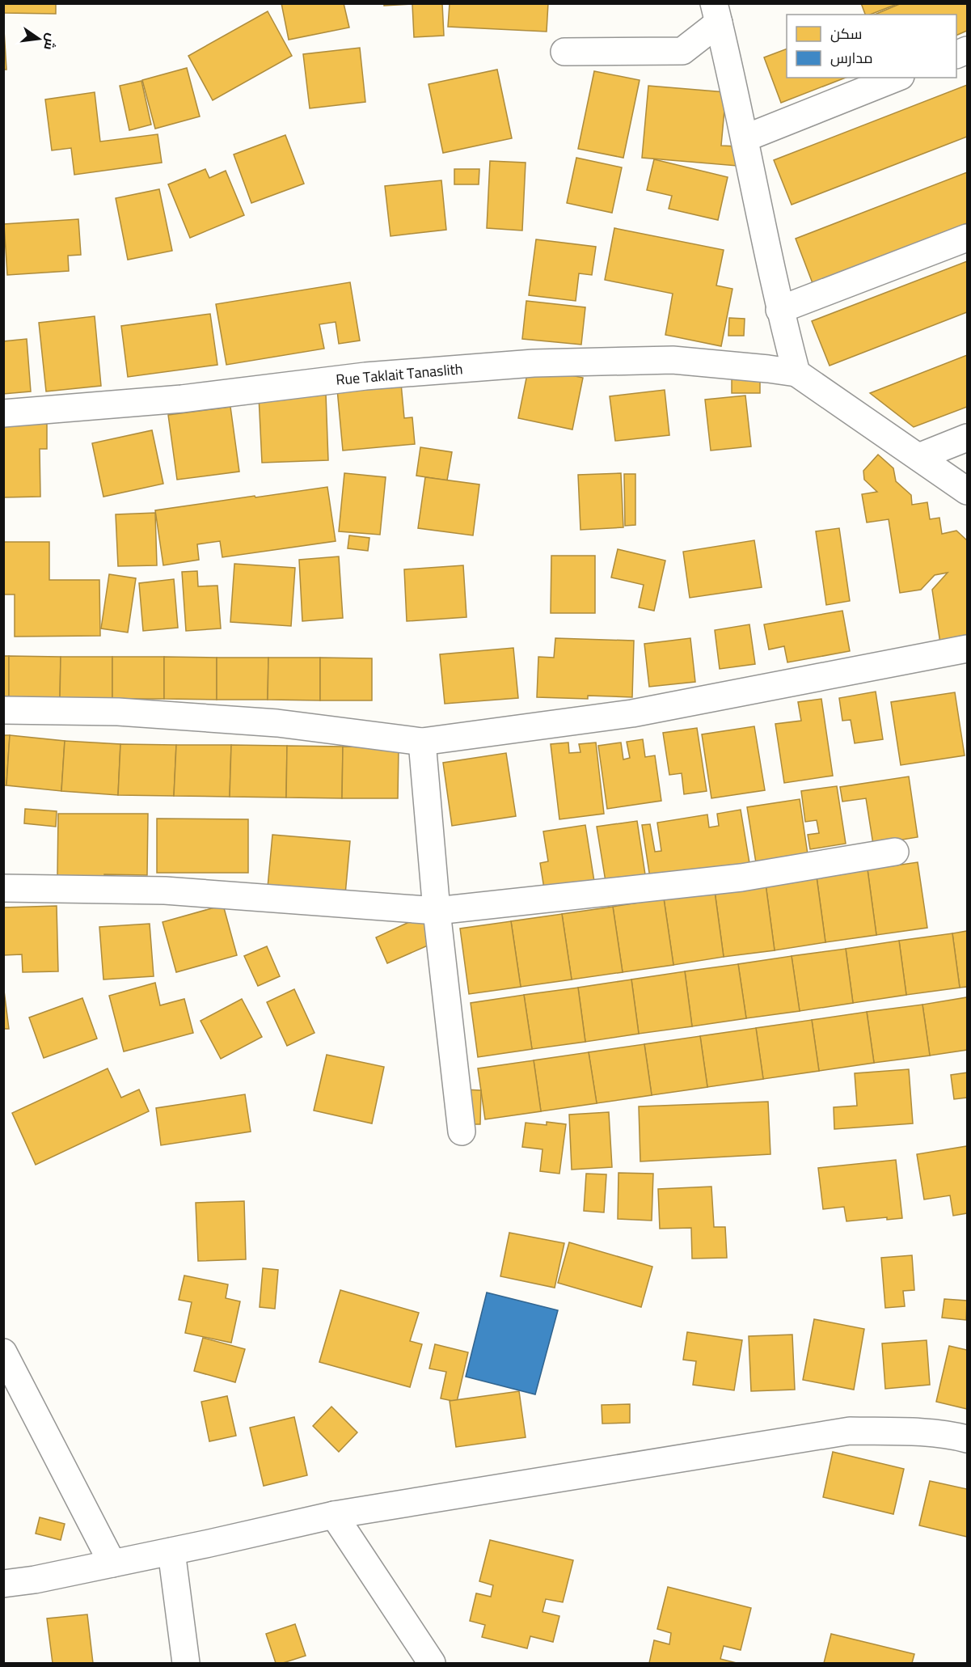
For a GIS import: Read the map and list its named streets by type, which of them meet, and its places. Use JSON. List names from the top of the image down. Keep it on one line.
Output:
{"streets":{"street":["Rue Taklait Tanaslith"]},"legend":["سكن","مدارس"],"north":"right"}
